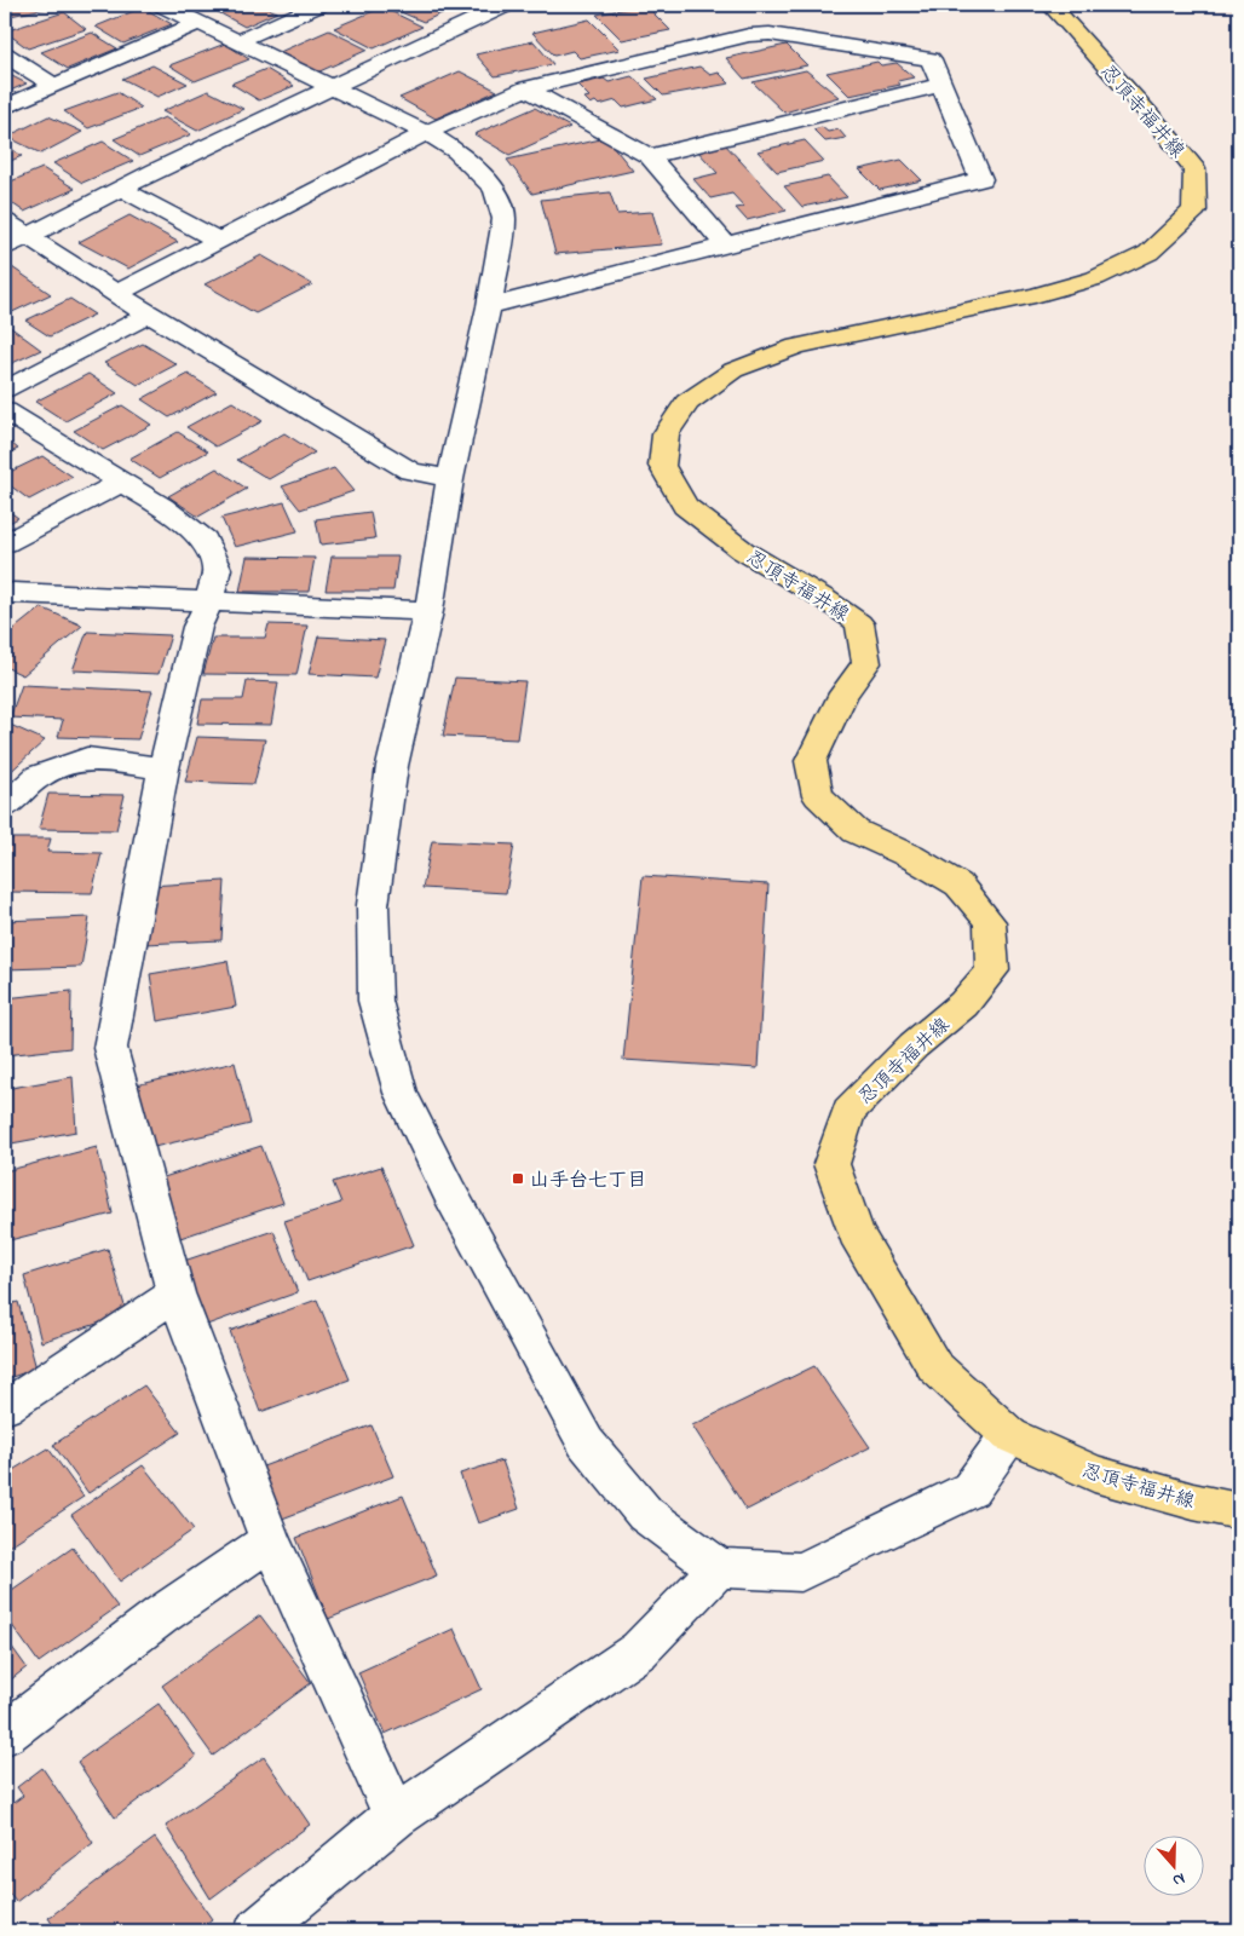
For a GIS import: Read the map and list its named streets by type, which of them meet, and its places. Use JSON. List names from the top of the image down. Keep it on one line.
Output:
{"streets":{"main road":["忍頂寺福井線"]},"places":{"transit":["山手台七丁目"]},"north":"bottom"}
